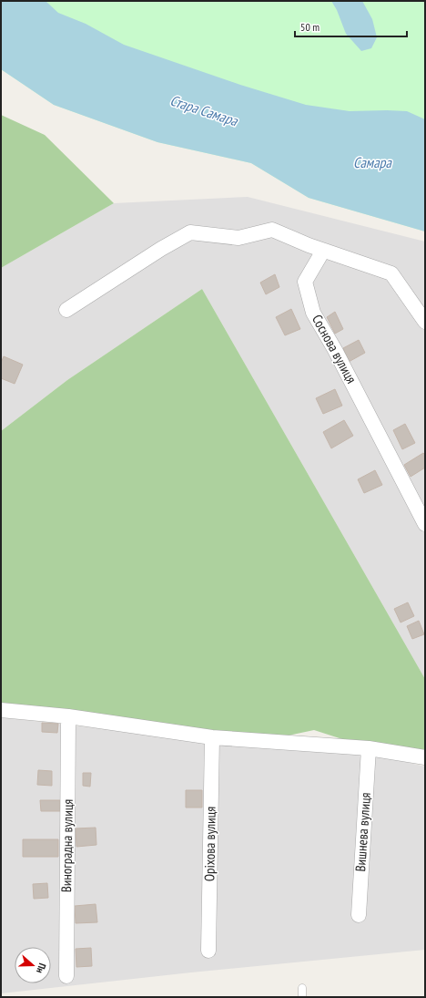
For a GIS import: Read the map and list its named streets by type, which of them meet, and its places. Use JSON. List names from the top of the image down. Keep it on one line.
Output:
{"streets":{"street":["Соснова вулиця","Вишнева вулиця","Оріхова вулиця","Виноградна вулиця"]},"water":["Стара Самара","Самара"],"scale_bar":"50 m","north":"right"}
